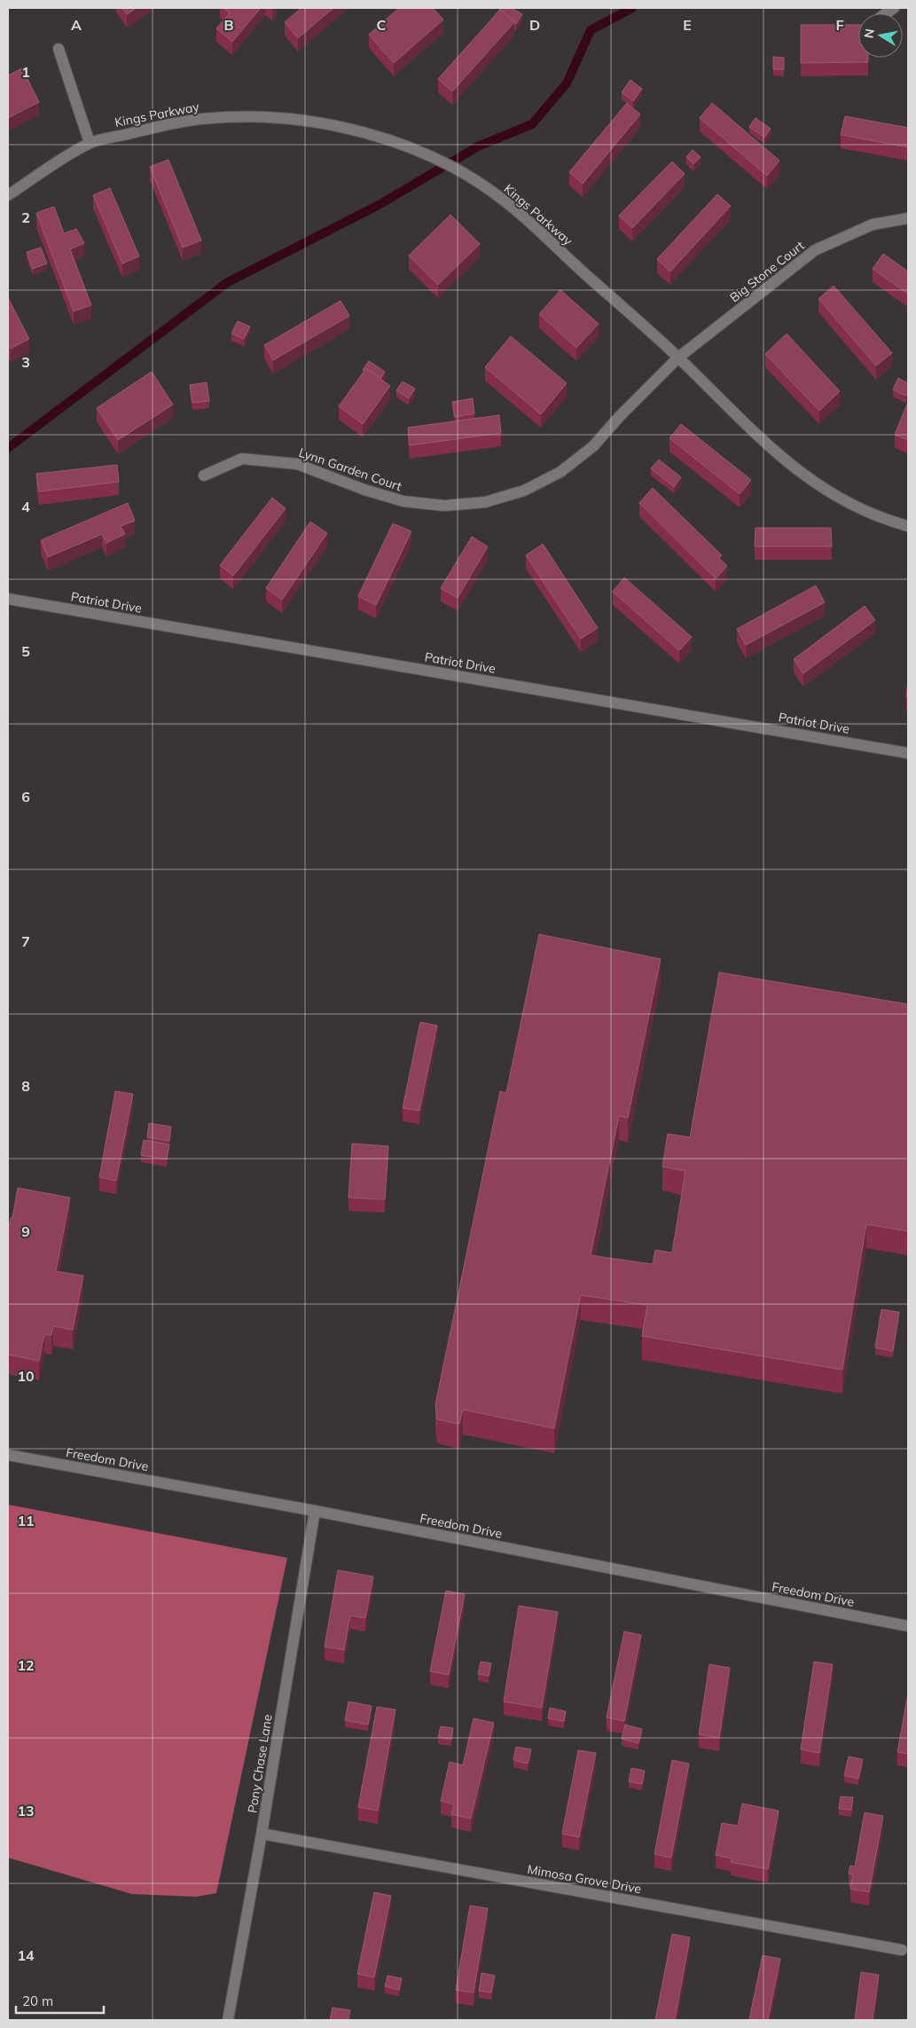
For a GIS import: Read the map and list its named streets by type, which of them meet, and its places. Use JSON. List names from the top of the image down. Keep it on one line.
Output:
{"streets":{"street":["Kings Parkway","Big Stone Court","Lynn Garden Court","Patriot Drive","Freedom Drive","Pony Chase Lane","Mimosa Grove Drive"]},"crossings":[["Kings Parkway","Big Stone Court"],["Kings Parkway","Lynn Garden Court"],["Big Stone Court","Lynn Garden Court"],["Freedom Drive","Pony Chase Lane"],["Pony Chase Lane","Mimosa Grove Drive"]],"scale_bar":"20 m","north":"left","grid":{"columns":["A","B","C","D","E","F"],"rows":["1","2","3","4","5","6","7","8","9","10","11","12","13","14"]}}
